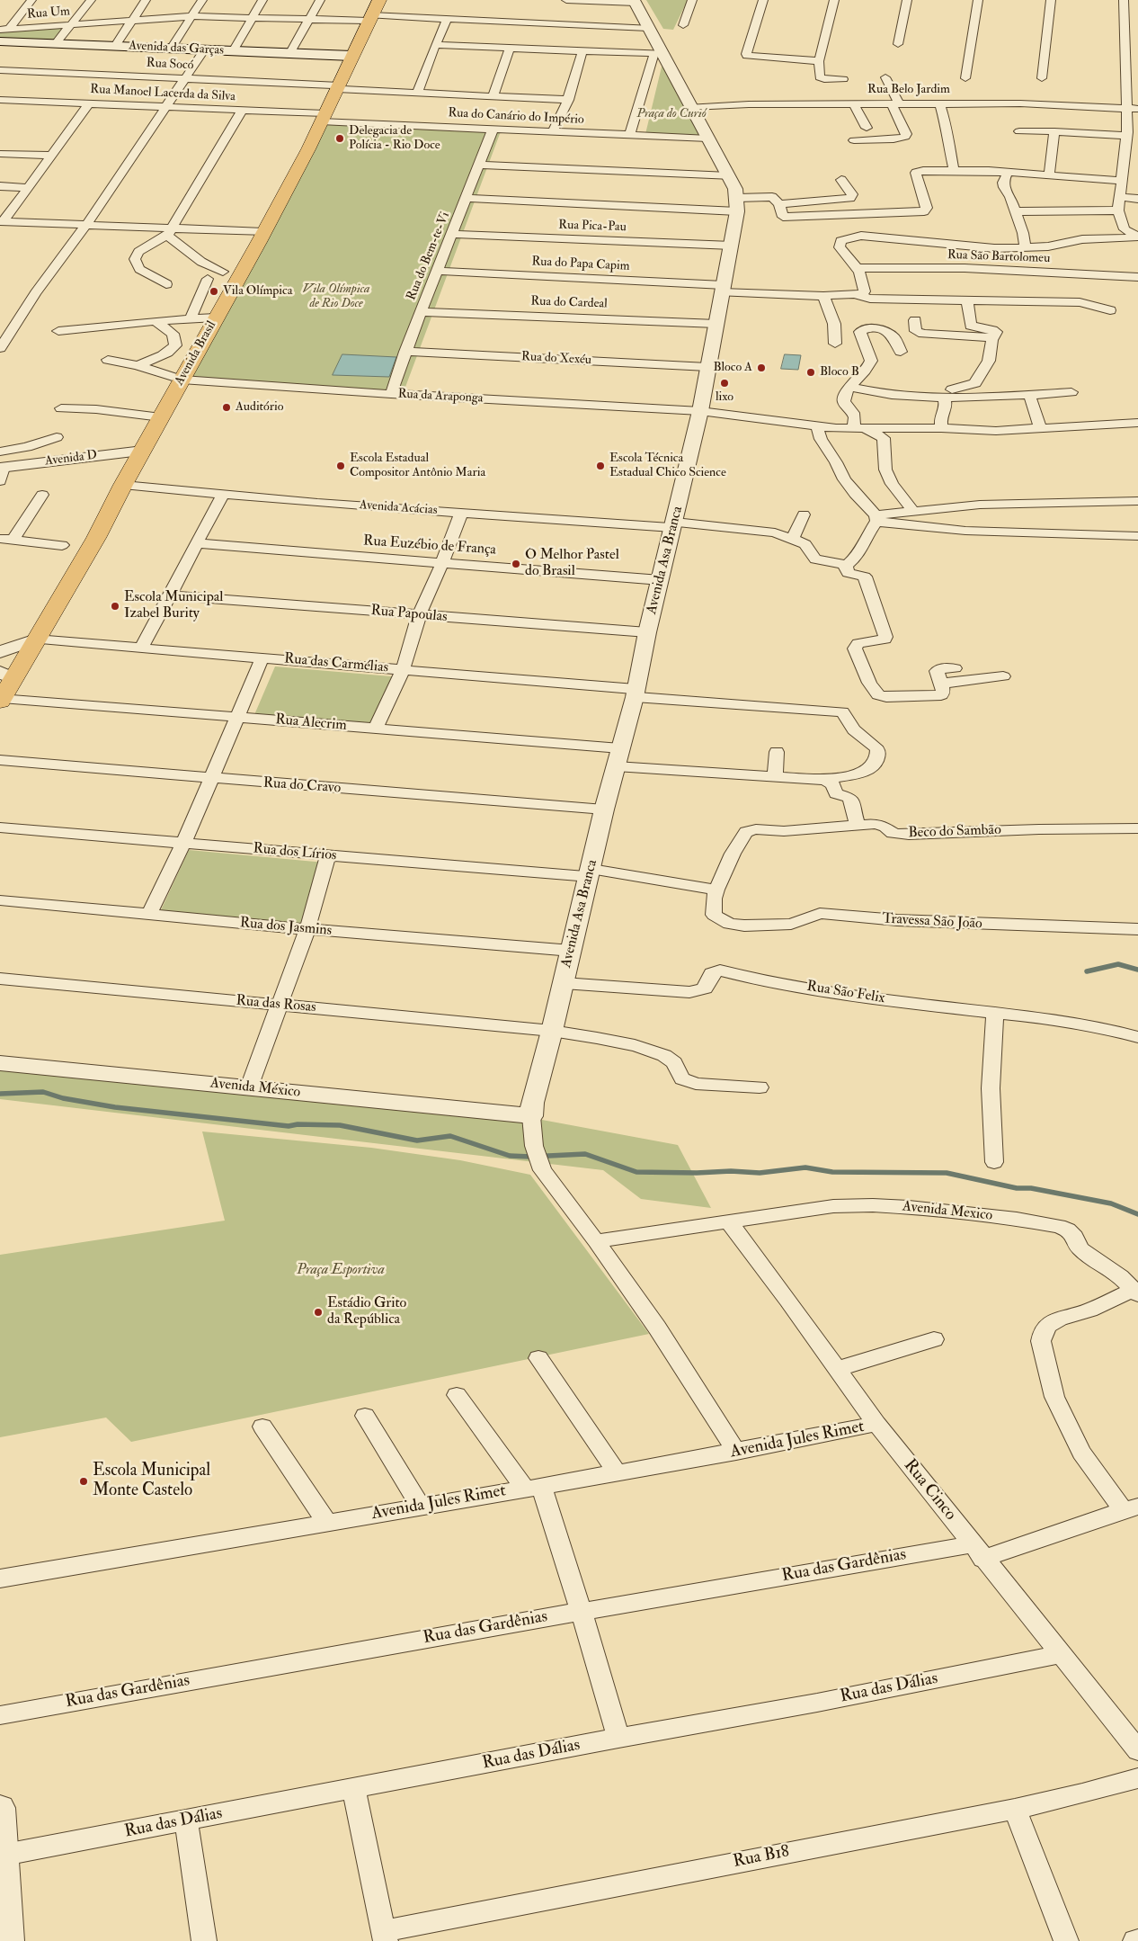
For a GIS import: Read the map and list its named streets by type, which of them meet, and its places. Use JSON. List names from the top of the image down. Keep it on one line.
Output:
{"streets":{"main road":["Avenida das Garças","Avenida Brasil"],"street":["Rua Um","Rua Socó","Rua Belo Jardim","Rua Manoel Lacerda da Silva","Rua do Canário do Império","Rua Pica-Pau","Rua do Bem-te-Vi","Rua São Bartolomeu","Rua do Papa Capim","Rua do Cardeal","Rua do Xexéu","Rua da Araponga","Avenida D","Avenida Acácias","Rua Euzébio de França","Avenida Asa Branca","Rua Papoulas","Rua das Carmélias","Rua Alecrim","Rua do Cravo","Beco do Sambão","Rua dos Lírios","Travessa São João","Rua dos Jasmins","Rua São Felix","Rua das Rosas","Avenida México","Avenida Mexico","Avenida Jules Rimet","Rua Cinco","Rua das Gardênias","Rua das Dálias","Rua B18"]},"crossings":[["Rua Um","Avenida Brasil"],["Avenida das Garças","Avenida Brasil"],["Rua Socó","Avenida Brasil"],["Rua Belo Jardim","Avenida Asa Branca"],["Rua Manoel Lacerda da Silva","Rua do Canário do Império"],["Rua Manoel Lacerda da Silva","Avenida Brasil"],["Rua do Canário do Império","Rua do Bem-te-Vi"],["Rua do Canário do Império","Avenida Brasil"],["Rua do Canário do Império","Avenida Asa Branca"],["Rua Pica-Pau","Rua do Bem-te-Vi"],["Rua Pica-Pau","Avenida Asa Branca"],["Rua do Bem-te-Vi","Rua do Papa Capim"],["Rua do Bem-te-Vi","Rua do Cardeal"],["Rua do Bem-te-Vi","Rua do Xexéu"],["Rua do Bem-te-Vi","Rua da Araponga"],["Rua do Papa Capim","Avenida Asa Branca"],["Rua do Cardeal","Avenida Asa Branca"],["Avenida Brasil","Rua da Araponga"],["Avenida Brasil","Avenida D"],["Avenida Brasil","Avenida Acácias"],["Avenida Brasil","Rua das Carmélias"],["Avenida Brasil","Rua Alecrim"],["Rua do Xexéu","Avenida Asa Branca"],["Rua da Araponga","Avenida Asa Branca"],["Avenida Acácias","Avenida Asa Branca"],["Rua Euzébio de França","Avenida Asa Branca"],["Avenida Asa Branca","Rua Papoulas"],["Avenida Asa Branca","Rua das Carmélias"],["Avenida Asa Branca","Rua Alecrim"],["Avenida Asa Branca","Rua do Cravo"],["Avenida Asa Branca","Rua dos Lírios"],["Avenida Asa Branca","Rua dos Jasmins"],["Avenida Asa Branca","Rua São Felix"],["Avenida Asa Branca","Rua das Rosas"],["Avenida Asa Branca","Avenida México"],["Beco do Sambão","Rua dos Lírios"],["Beco do Sambão","Travessa São João"],["Rua dos Lírios","Travessa São João"],["Avenida Mexico","Rua Cinco"],["Avenida Jules Rimet","Rua Cinco"],["Rua Cinco","Rua das Gardênias"],["Rua Cinco","Rua das Dálias"]],"parks":["Praça do Curió","Vila Olímpica de Rio Doce","Praça Esportiva"],"places":["Delegacia de Polícia - Rio Doce","Vila Olímpica","Bloco A","Bloco B","lixo","Auditório","Escola Estadual Compositor Antônio Maria","Escola Técnica Estadual Chico Science","O Melhor Pastel do Brasil","Escola Municipal Izabel Burity","Estádio Grito da República","Escola Municipal Monte Castelo"]}
